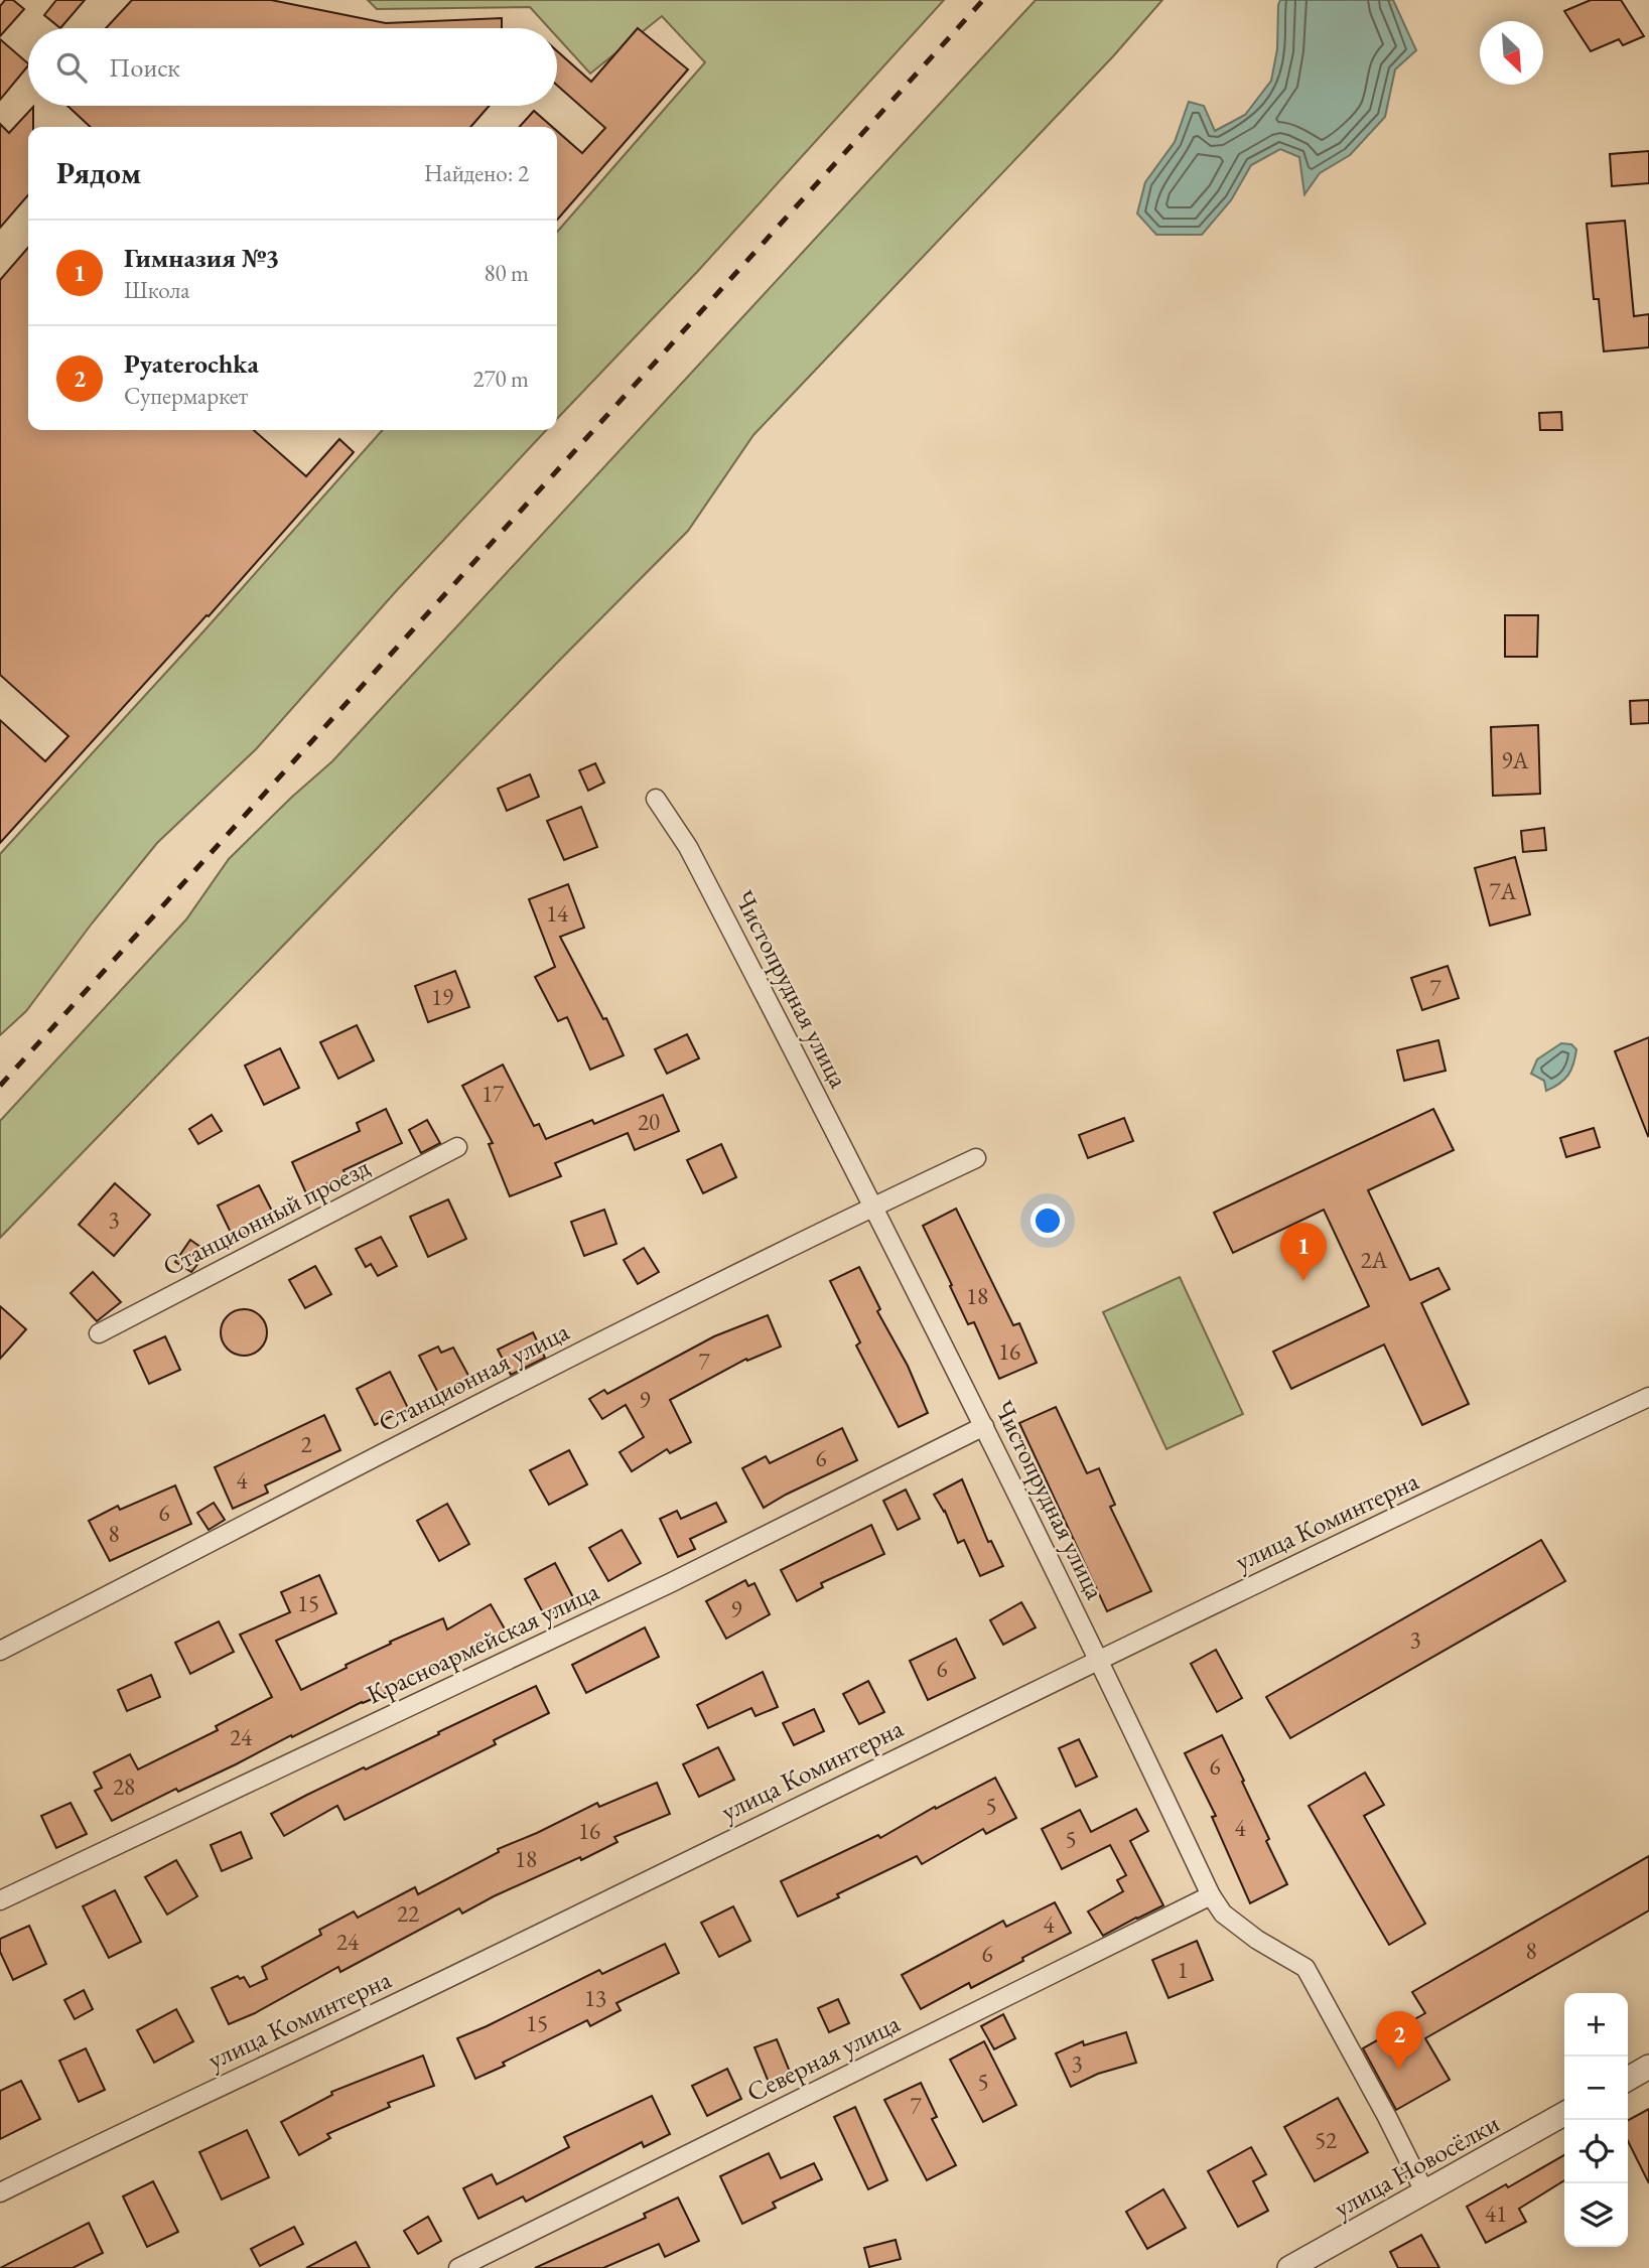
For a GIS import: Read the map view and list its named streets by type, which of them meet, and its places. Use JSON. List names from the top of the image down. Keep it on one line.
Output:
{"streets":{"street":["Чистопрудная улица","Станционный проезд","Станционная улица","улица Коминтерна","Красноармейская улица","Северная улица","улица Новосёлки"]},"crossings":[["Чистопрудная улица","Станционная улица"],["Чистопрудная улица","улица Коминтерна"],["Чистопрудная улица","Красноармейская улица"],["Чистопрудная улица","Северная улица"],["Чистопрудная улица","улица Новосёлки"]],"house_numbers":["9А","7А","14","7","19","17","20","3","2А","18","16","7","9","2","6","4","6","8","15","9","3","6","24","6","28","5","4","16","5","18","22","4","24","8","6","1","13","15","3","5","7","52","41"],"north":"bottom right","page":{"search":"Поиск","heading":["Рядом","Найдено: 2"],"list":[{"mark":"1","name":"Гимназия №3","note":"Школа","value":"80 m"},{"mark":"2","name":"Pyaterochka","note":"Супермаркет","value":"270 m"}],"pins":["1","2"],"map_buttons":["+","−"]}}
